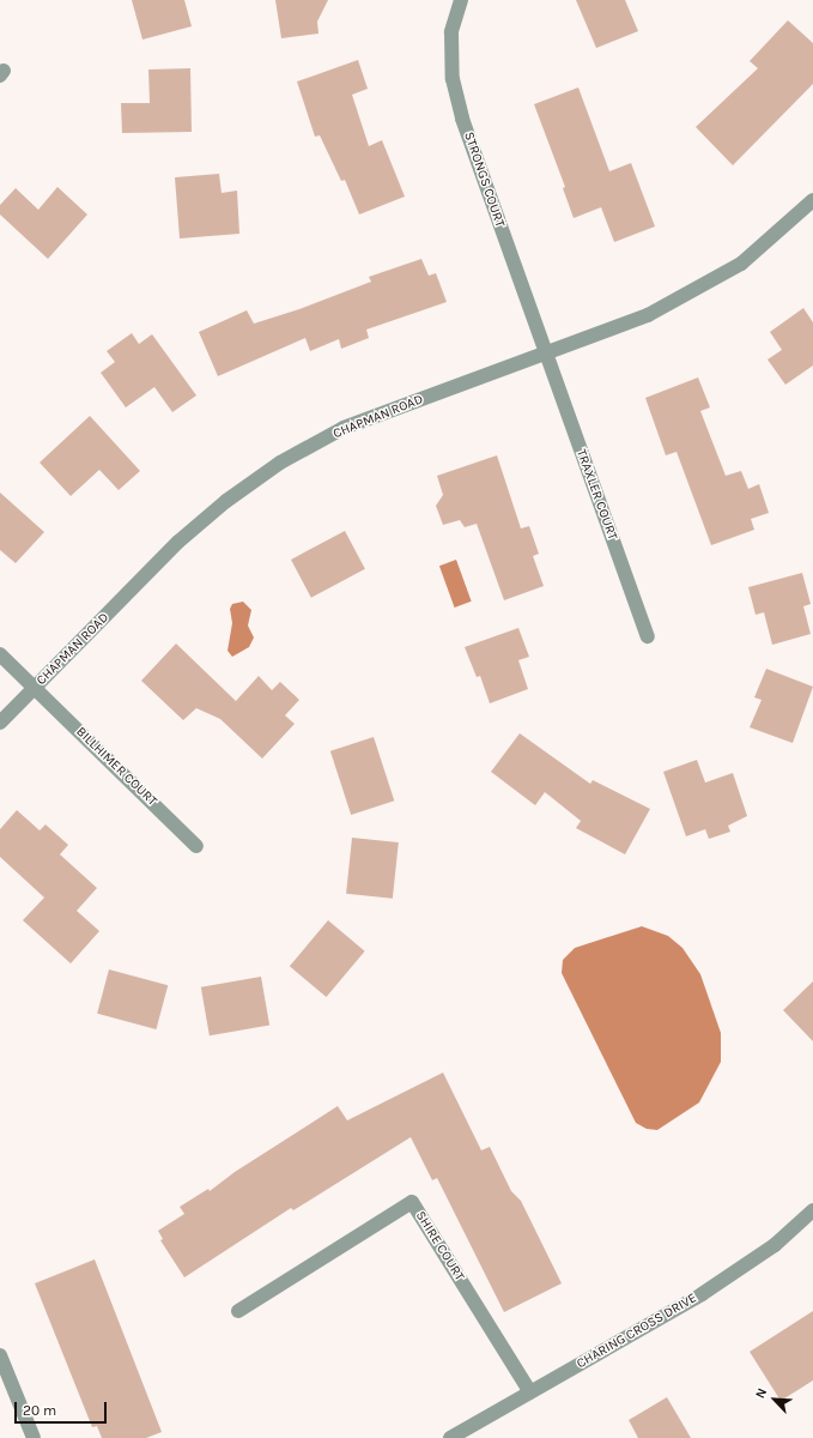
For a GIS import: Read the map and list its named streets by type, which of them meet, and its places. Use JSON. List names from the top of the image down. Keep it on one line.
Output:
{"streets":{"street":["STRONGS COURT","CHAPMAN ROAD","TRAXLER COURT","BILLHIMER COURT","SHIRE COURT","CHARING CROSS DRIVE"]},"crossings":[["STRONGS COURT","CHAPMAN ROAD"],["STRONGS COURT","TRAXLER COURT"],["CHAPMAN ROAD","TRAXLER COURT"],["CHAPMAN ROAD","BILLHIMER COURT"],["SHIRE COURT","CHARING CROSS DRIVE"]],"scale_bar":"20 m","north":"top left"}
